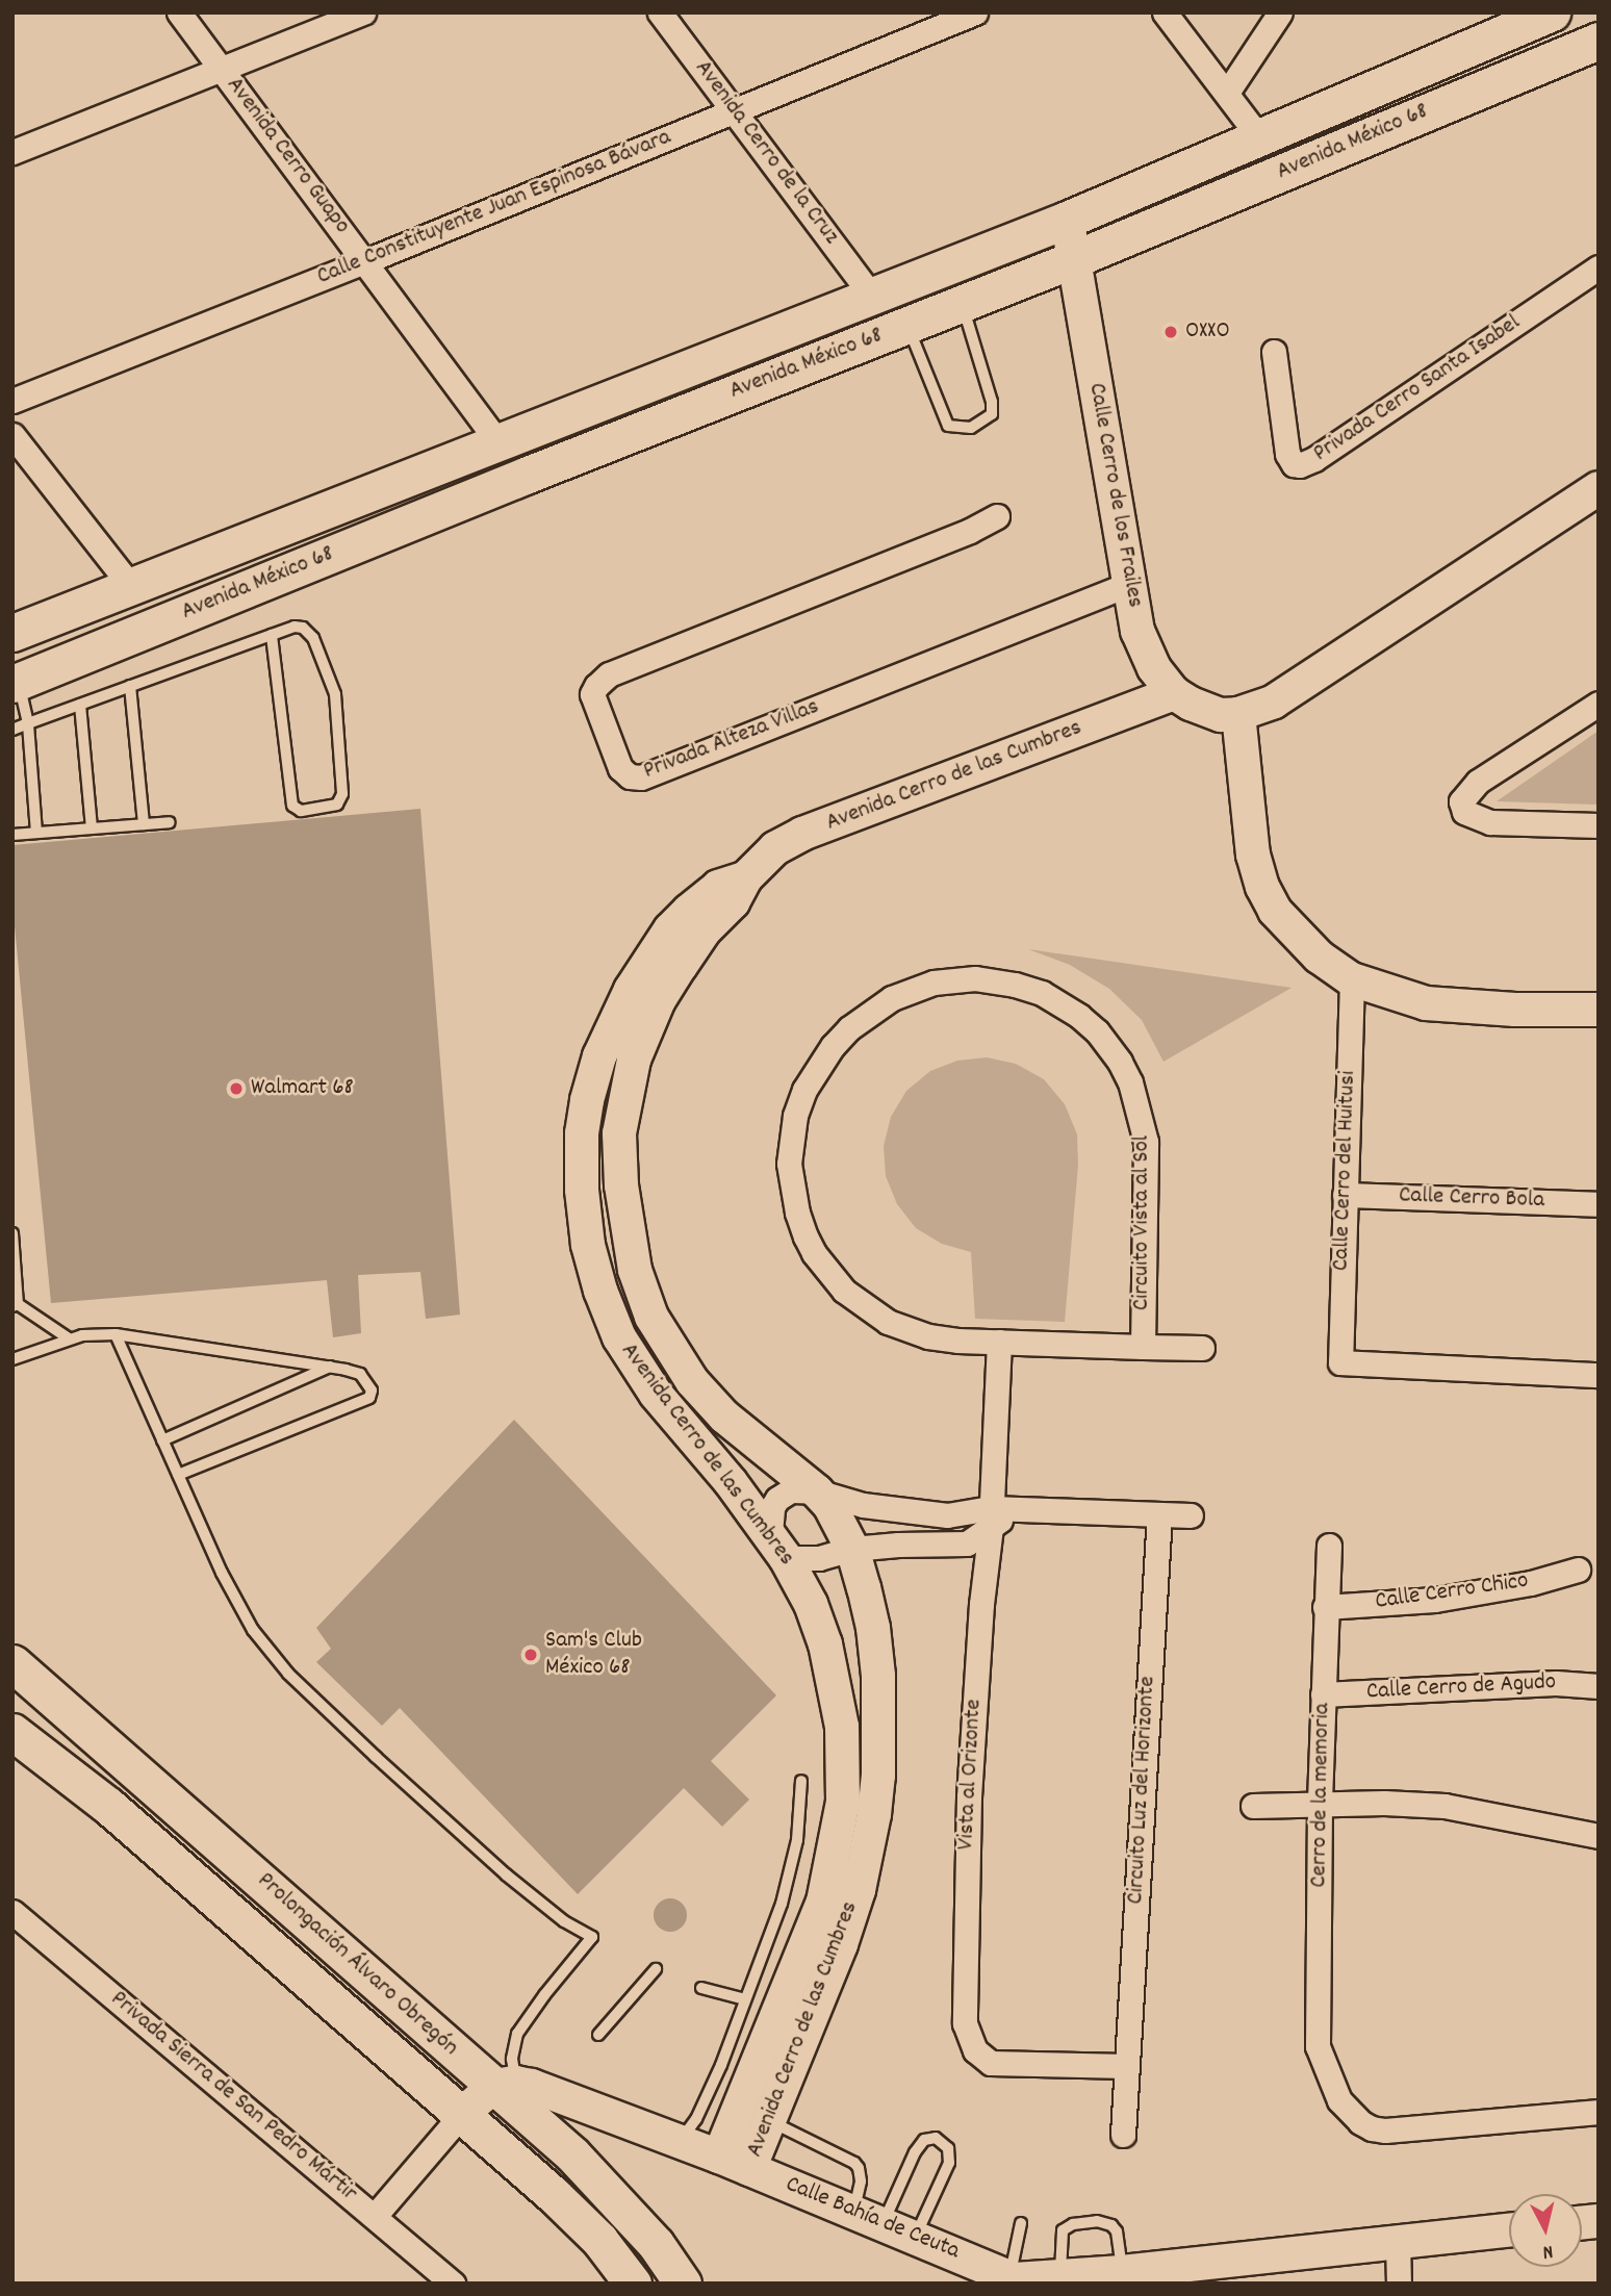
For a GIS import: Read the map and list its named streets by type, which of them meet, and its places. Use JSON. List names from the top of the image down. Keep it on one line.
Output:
{"streets":{"main road":["Avenida México 68","Prolongación Álvaro Obregón"],"street":["Avenida Cerro de la Cruz","Avenida Cerro Guapo","Calle Constituyente Juan Espinosa Bávara","Privada Cerro Santa Isabel","Calle Cerro de los Frailes","Privada Alteza Villas","Avenida Cerro de las Cumbres","Calle Cerro del Huitusi","Calle Cerro Bola","Circuito Vista al Sol","Calle Cerro Chico","Calle Cerro de Agudo","Vista al Orizonte","Circuito Luz del Horizonte","Cerro de la memoria","Privada Sierra de San Pedro Mártir","Calle Bahía de Ceuta"]},"crossings":[["Avenida México 68","Avenida Cerro de la Cruz"],["Avenida México 68","Avenida Cerro Guapo"],["Avenida México 68","Calle Cerro de los Frailes"],["Avenida Cerro de la Cruz","Calle Constituyente Juan Espinosa Bávara"],["Avenida Cerro Guapo","Calle Constituyente Juan Espinosa Bávara"],["Calle Cerro de los Frailes","Privada Alteza Villas"],["Calle Cerro de los Frailes","Avenida Cerro de las Cumbres"],["Avenida Cerro de las Cumbres","Calle Bahía de Ceuta"],["Calle Cerro del Huitusi","Calle Cerro Bola"],["Circuito Vista al Sol","Vista al Orizonte"],["Calle Cerro Chico","Cerro de la memoria"],["Calle Cerro de Agudo","Cerro de la memoria"],["Vista al Orizonte","Circuito Luz del Horizonte"],["Prolongación Álvaro Obregón","Calle Bahía de Ceuta"]],"places":["OXXO","Walmart 68","Sam's Club México 68"],"north":"bottom"}
